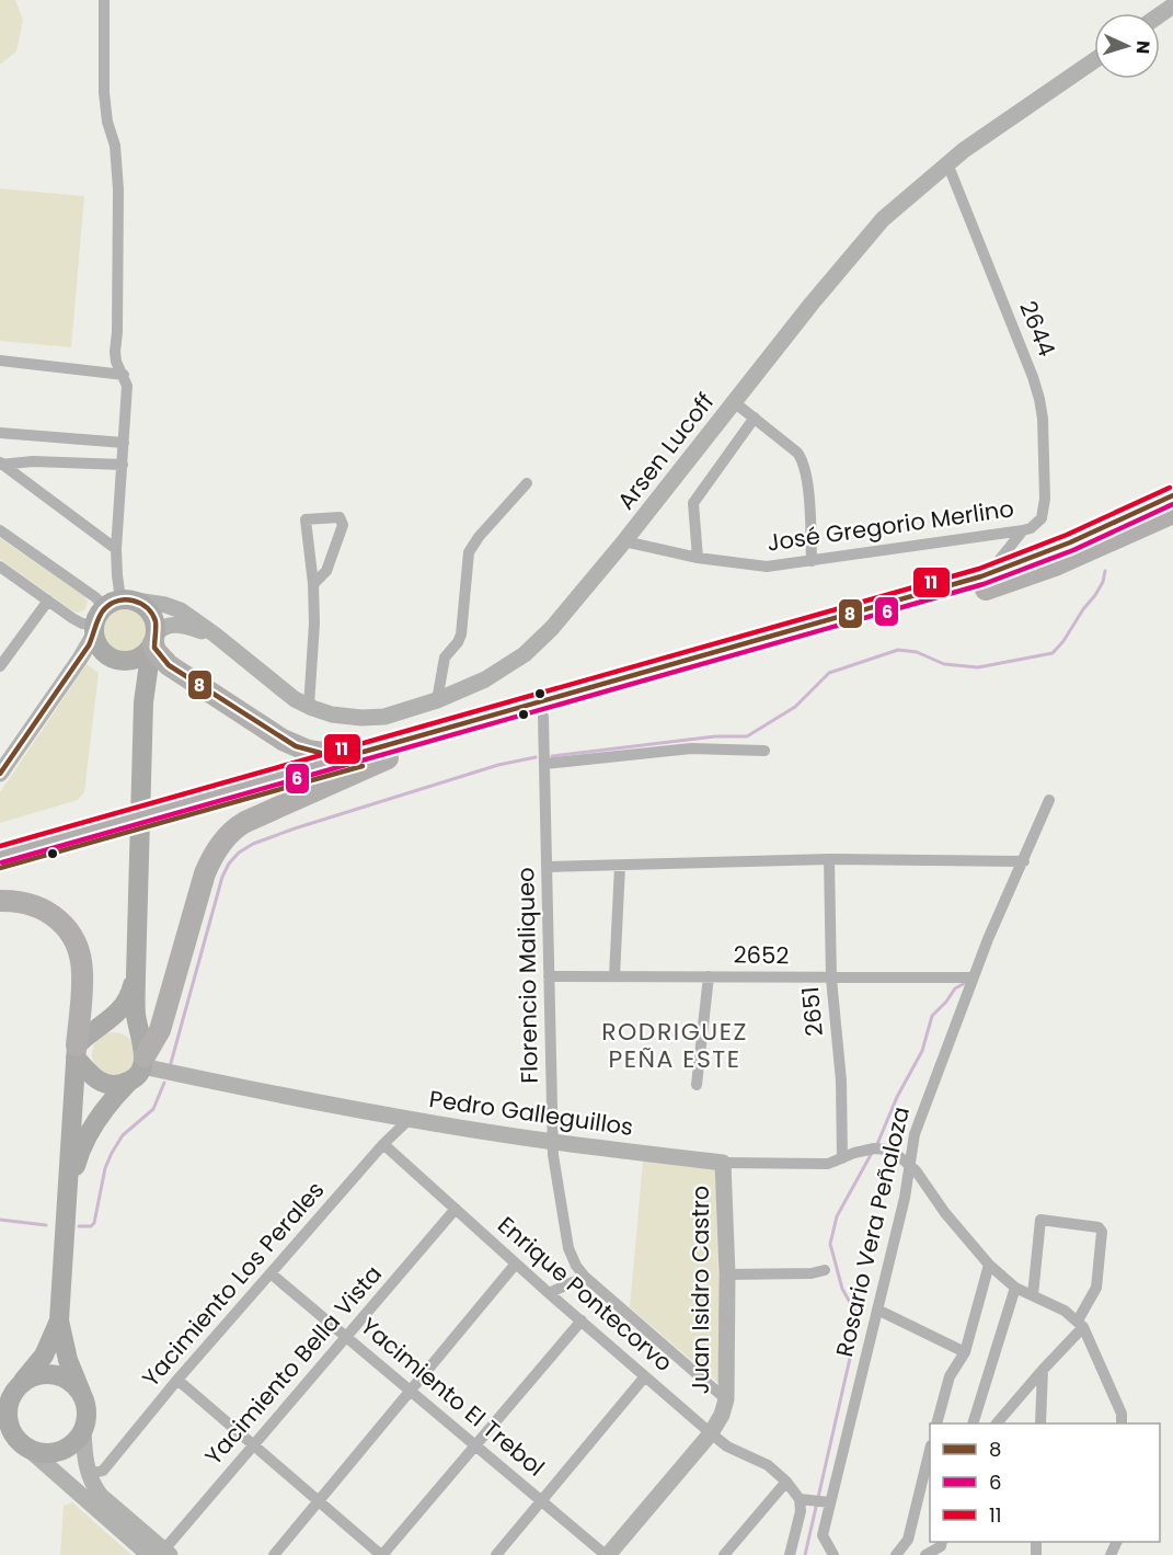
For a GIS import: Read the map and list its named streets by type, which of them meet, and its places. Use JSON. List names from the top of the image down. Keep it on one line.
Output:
{"streets":{"street":["2644","Arsen Lucoff","José Gregorio Merlino","2652","Florencio Maliqueo","2651","Pedro Galleguillos","Rosario Vera Peñaloza","Yacimiento Los Perales","Juan Isidro Castro","Enrique Pontecorvo","Yacimiento Bella Vista","Yacimiento El Trebol"]},"crossings":[["2644","Arsen Lucoff"],["2644","José Gregorio Merlino"],["Arsen Lucoff","José Gregorio Merlino"],["2652","Florencio Maliqueo"],["2652","2651"],["2652","Rosario Vera Peñaloza"],["Florencio Maliqueo","Pedro Galleguillos"],["Florencio Maliqueo","Juan Isidro Castro"],["2651","Pedro Galleguillos"],["Pedro Galleguillos","Rosario Vera Peñaloza"],["Pedro Galleguillos","Yacimiento Los Perales"],["Pedro Galleguillos","Juan Isidro Castro"],["Yacimiento Los Perales","Enrique Pontecorvo"],["Yacimiento Los Perales","Yacimiento El Trebol"],["Enrique Pontecorvo","Yacimiento Bella Vista"],["Yacimiento Bella Vista","Yacimiento El Trebol"]],"districts":["RODRIGUEZ PEÑA ESTE"],"lines":["transit line 11","transit line 8","transit line 6"],"legend":["8","6","11"],"north":"right"}
